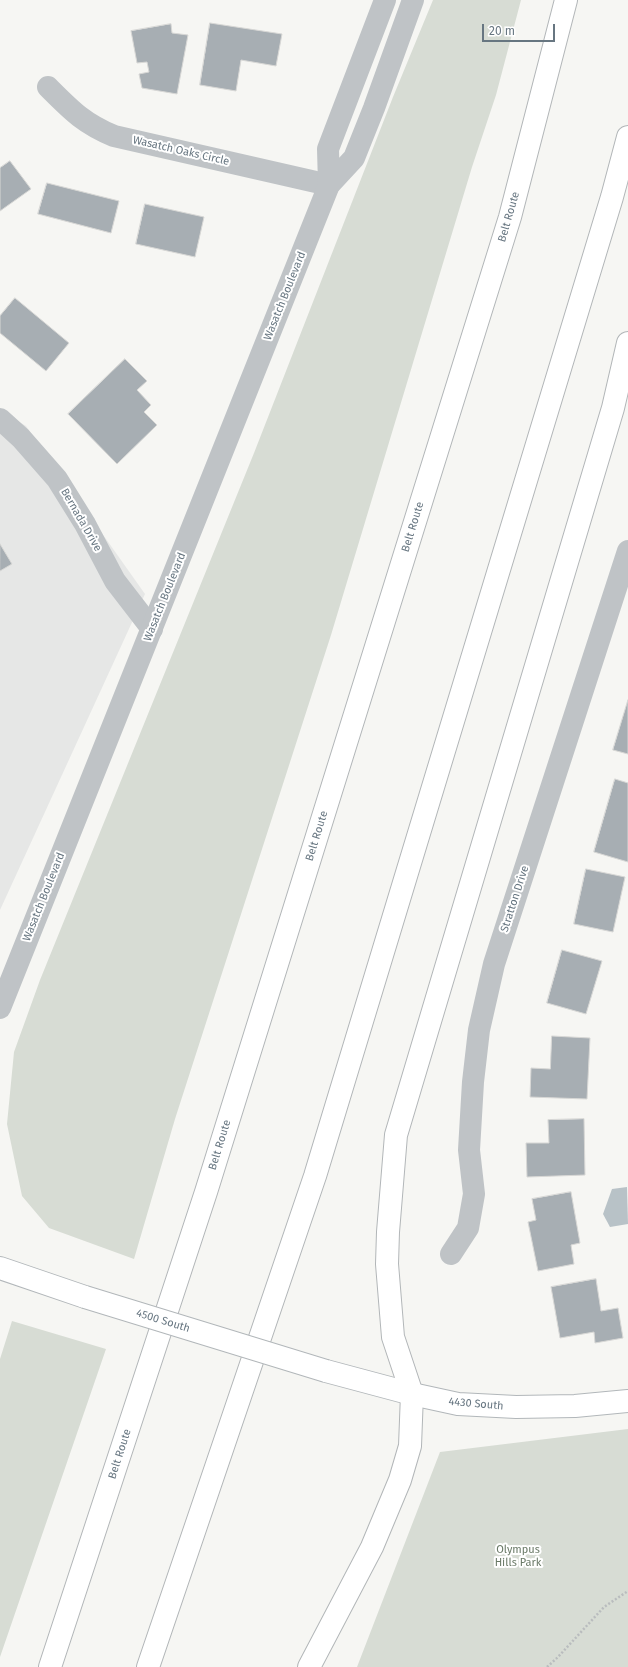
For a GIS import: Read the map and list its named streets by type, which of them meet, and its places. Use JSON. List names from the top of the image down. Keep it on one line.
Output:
{"streets":{"main road":["Belt Route","4500 South","4430 South"],"street":["Wasatch Oaks Circle","Wasatch Boulevard","Bernada Drive","Stratton Drive"]},"crossings":[["Wasatch Oaks Circle","Wasatch Boulevard"],["Wasatch Boulevard","Bernada Drive"],["4500 South","4430 South"]],"parks":["Olympus Hills Park"],"scale_bar":"20 m"}
